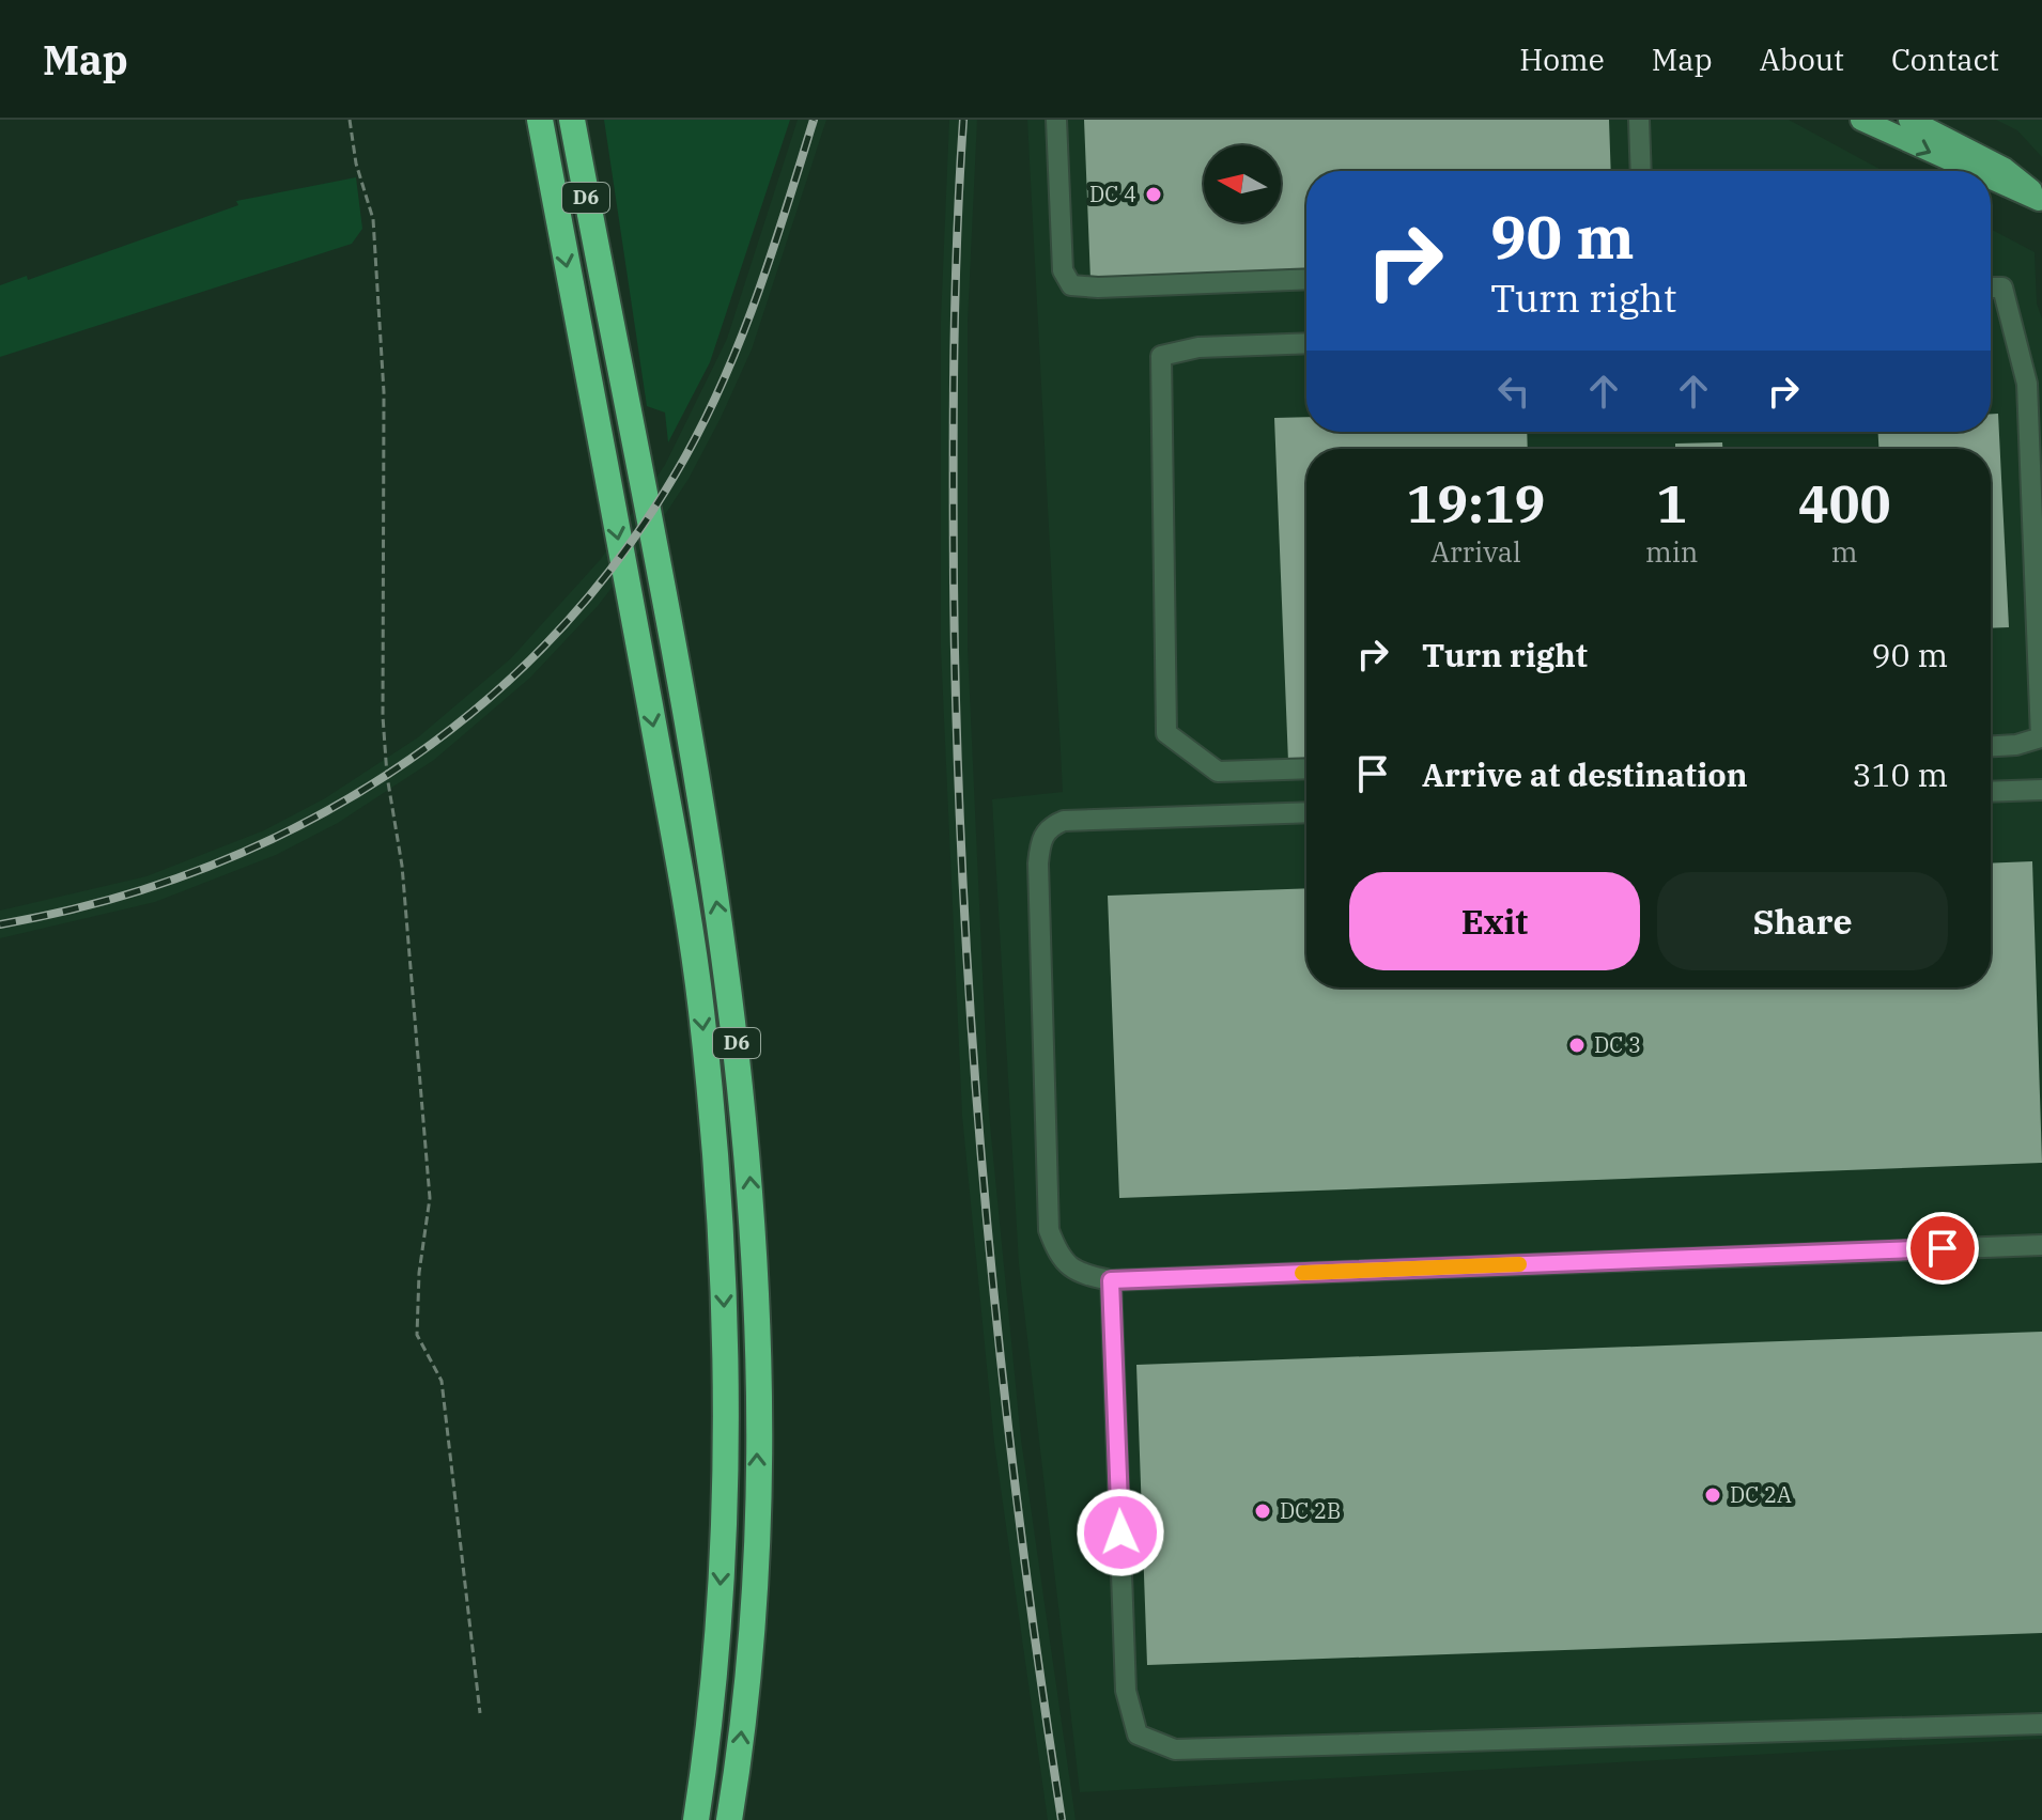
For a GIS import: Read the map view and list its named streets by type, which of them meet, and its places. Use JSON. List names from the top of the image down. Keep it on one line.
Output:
{"streets":{"highway":["D6"]},"places":["DC 4","DC 3","DC 2A","DC 2B"],"north":"left","page":{"header":"Map","nav":["Home","Map","About","Contact"],"turn":["90 m","Turn right"],"eta":["19:19","Arrival","1","min","400","m"],"list":[{"name":"Turn right","value":"90 m"},{"name":"Arrive at destination","value":"310 m"}],"buttons":["Exit","Share"]}}
